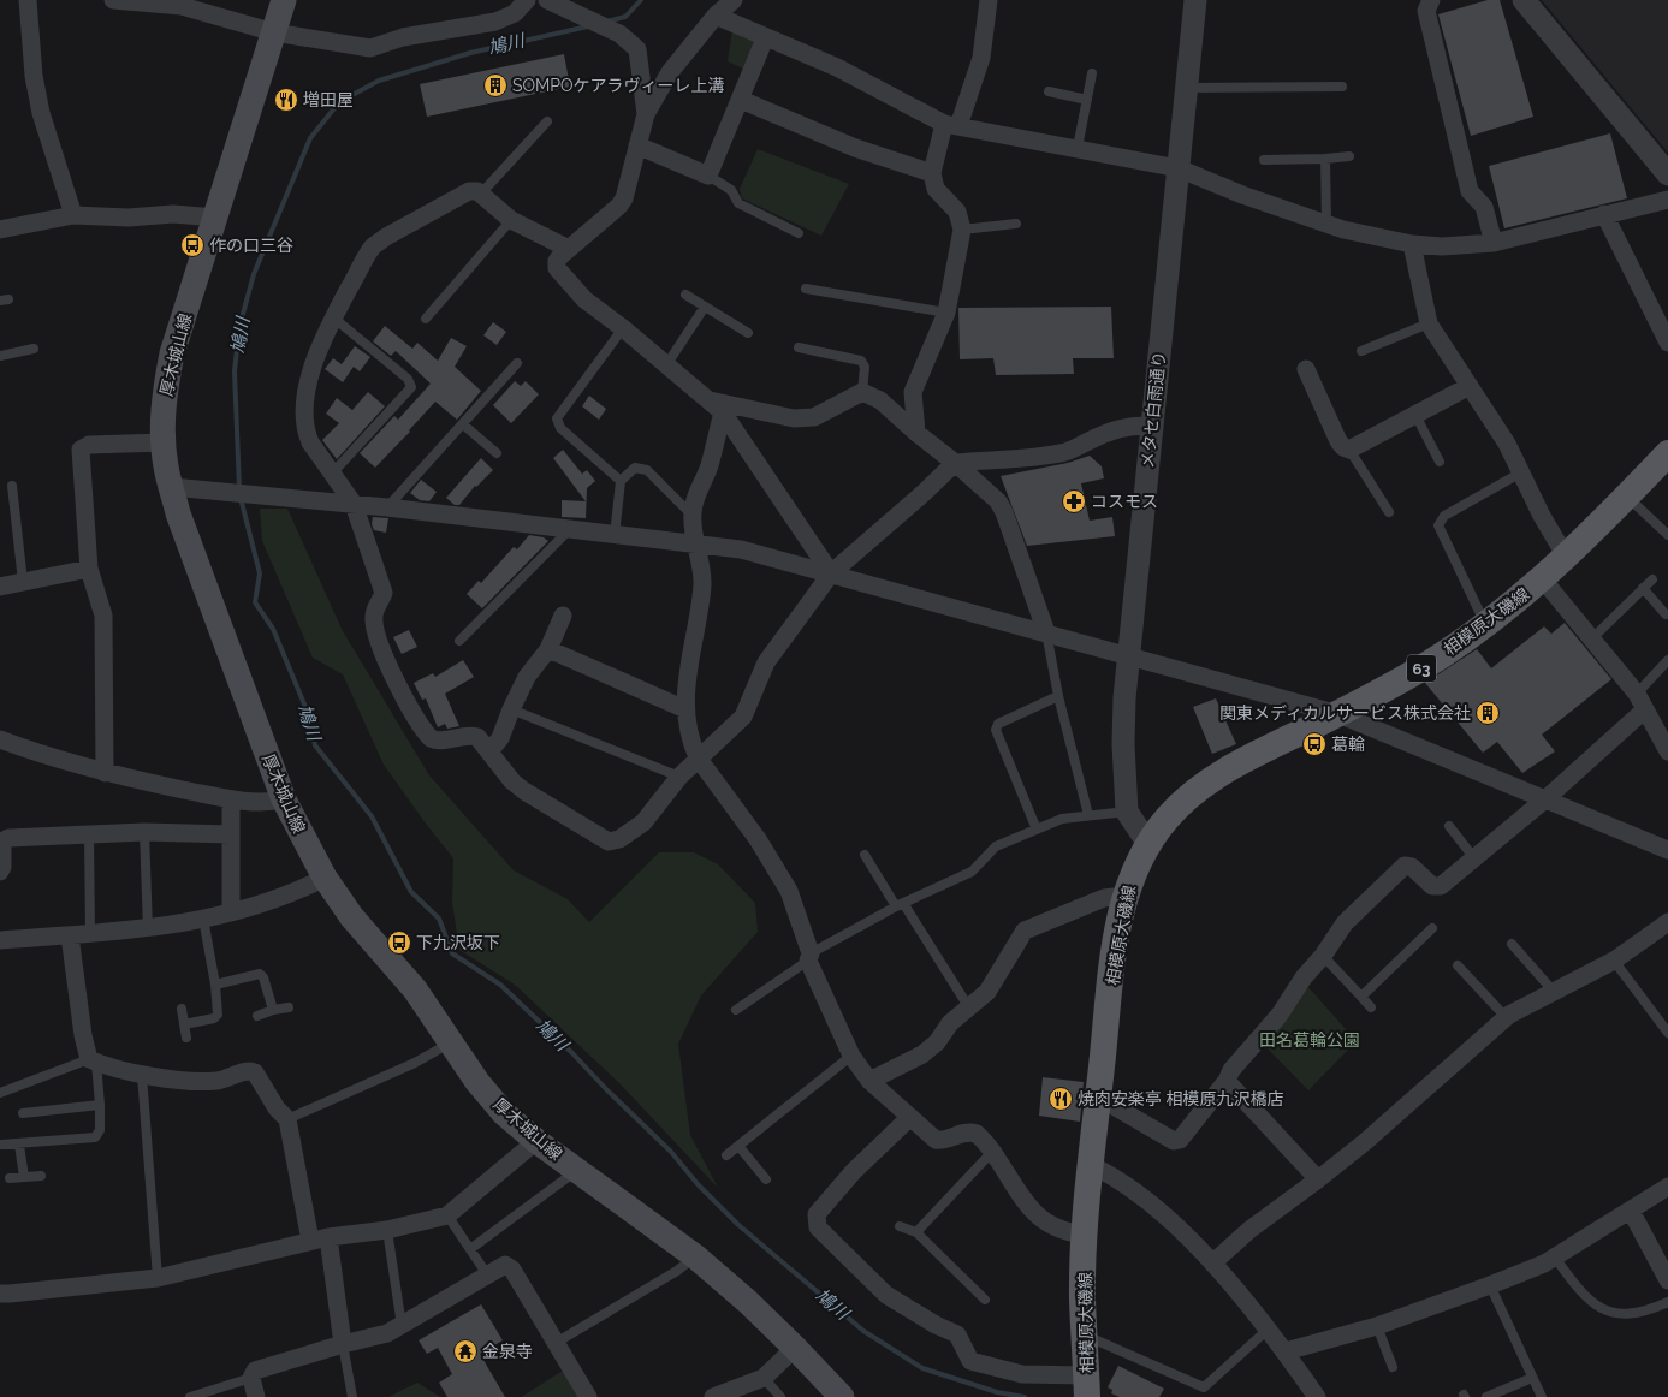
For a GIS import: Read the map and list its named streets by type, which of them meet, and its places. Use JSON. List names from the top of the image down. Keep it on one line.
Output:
{"streets":{"main road":["厚木城山線","相模原大磯線","63"],"street":["メタセ白雨通り"]},"crossings":[["メタセ白雨通り","相模原大磯線"]],"water":["鳩川"],"parks":["田名葛輪公園"],"places":{"building":["SOMPOケアラヴィーレ上溝","関東メディカルサービス株式会社"],"restaurant":["増田屋","焼肉安楽亭 相模原九沢橋店"],"bus stop":["作の口三谷","葛輪","下九沢坂下"],"pharmacy":["コスモス"],"temple":["金泉寺"]}}
